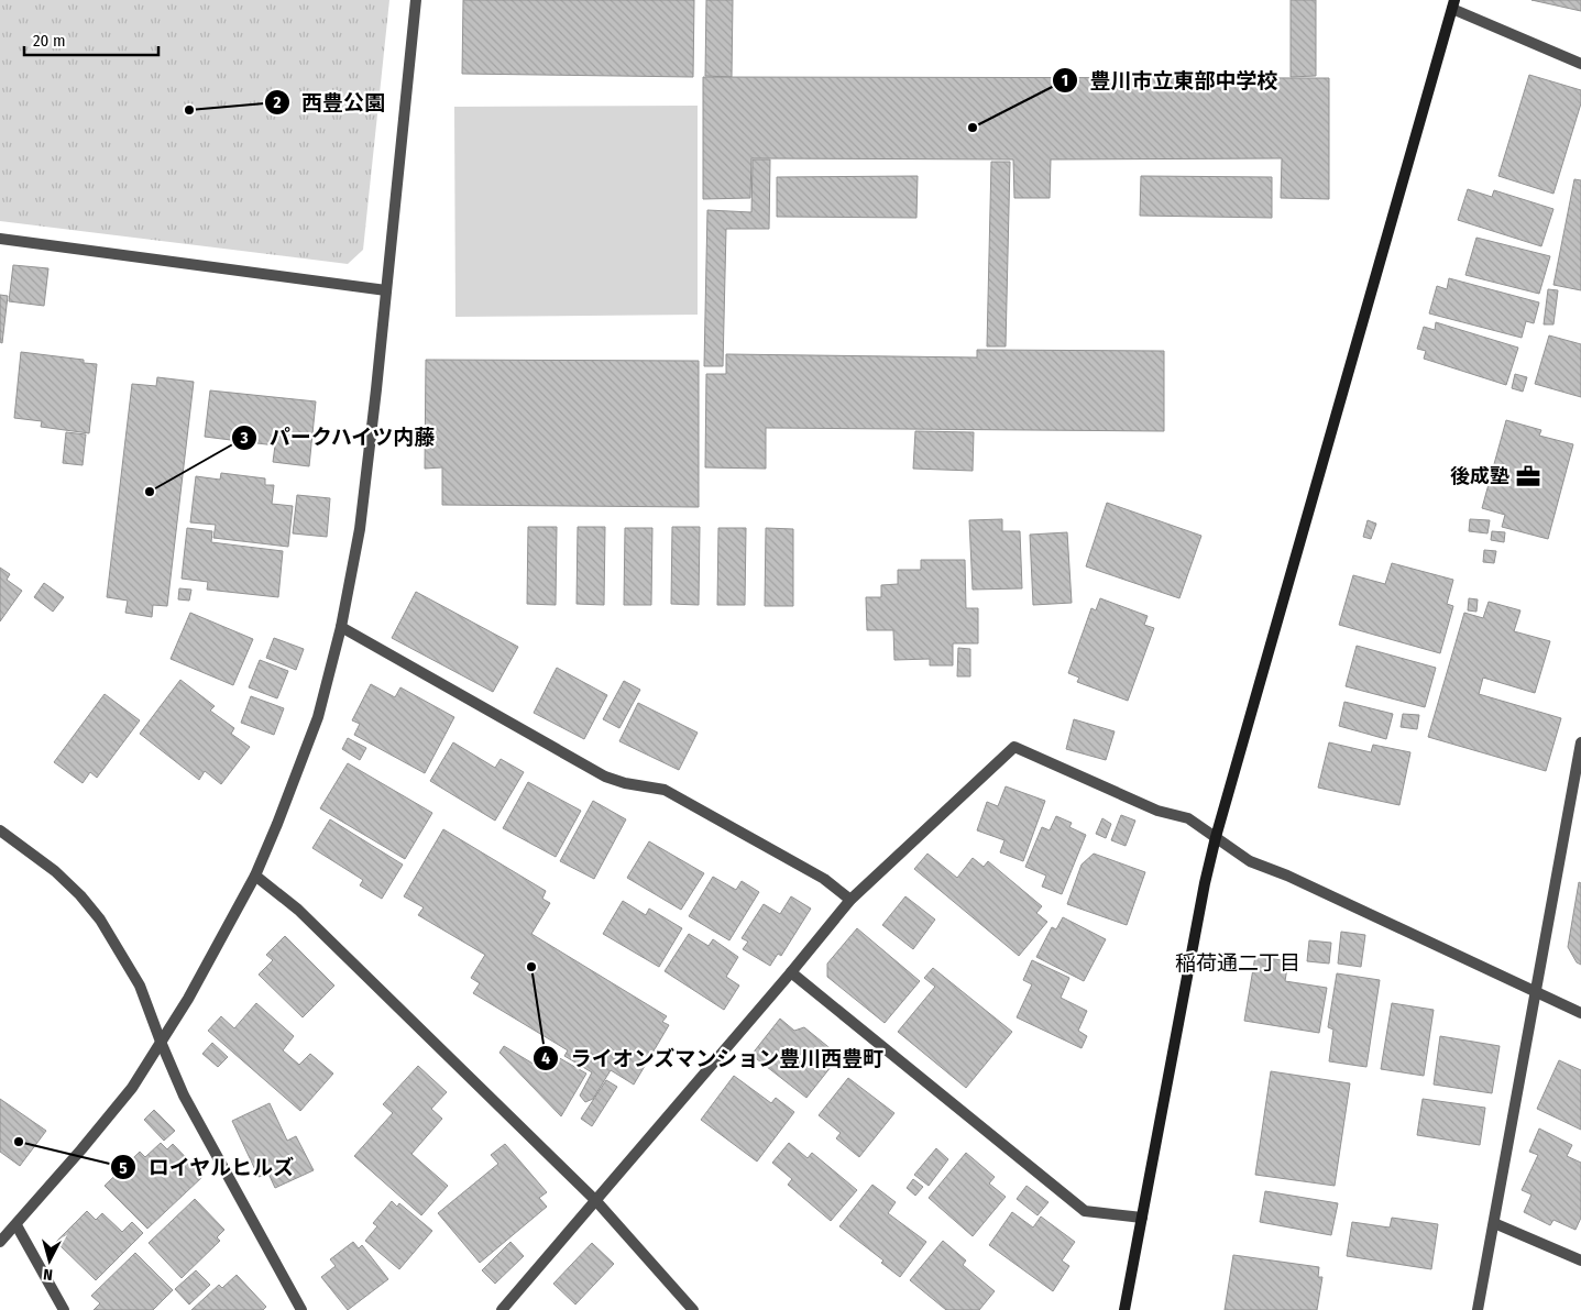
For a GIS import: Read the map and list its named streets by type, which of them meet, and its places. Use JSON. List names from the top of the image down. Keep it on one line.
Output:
{"districts":["稲荷通二丁目"],"places":{"other":["西豊公園","豊川市立東部中学校","パークハイツ内藤","ライオンズマンション豊川西豊町","ロイヤルヒルズ"],"office":["後成塾"]},"scale_bar":"20 m","north":"bottom"}
